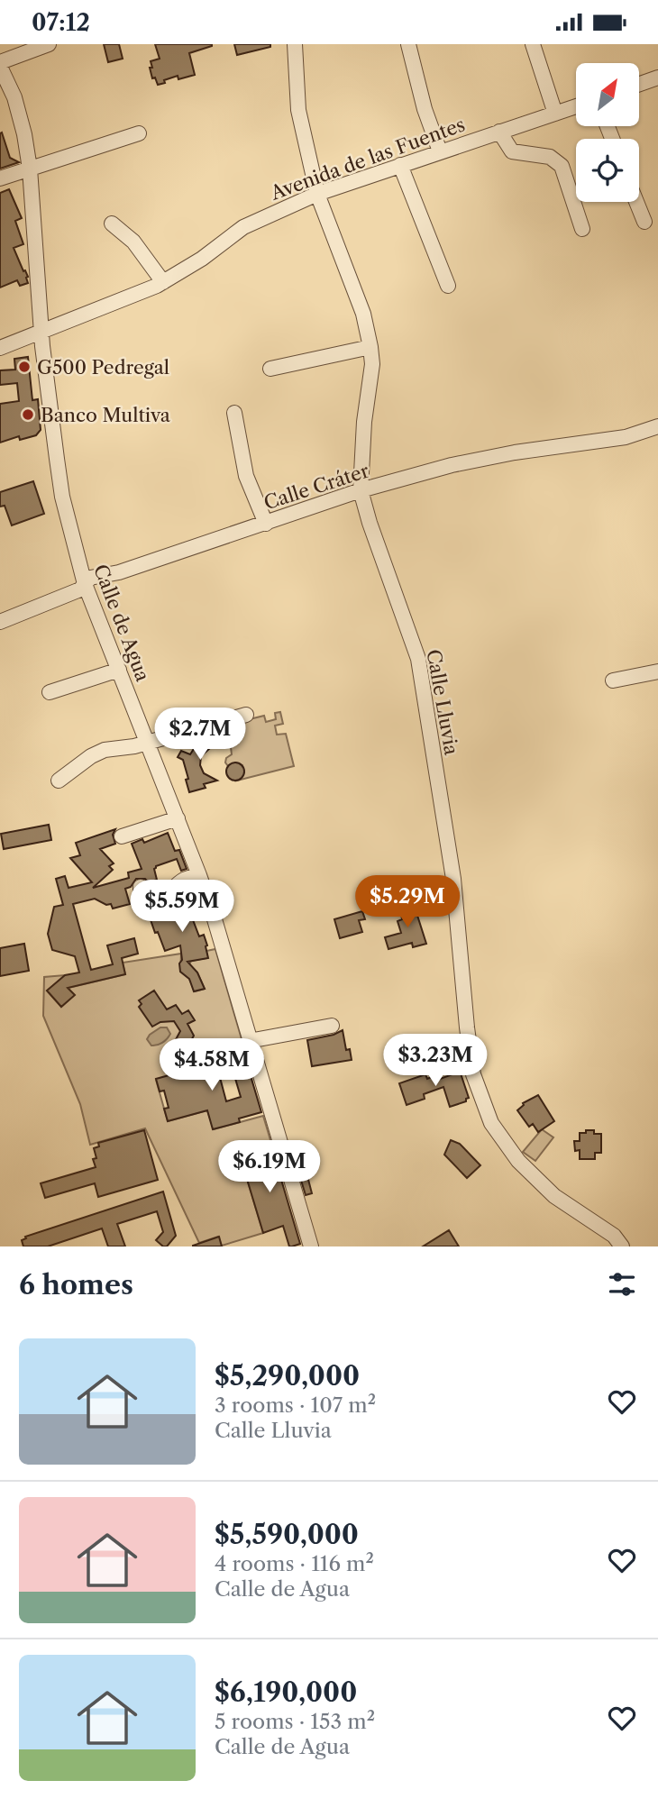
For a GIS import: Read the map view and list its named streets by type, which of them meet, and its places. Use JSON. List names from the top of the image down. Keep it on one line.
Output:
{"streets":{"street":["Avenida de las Fuentes","Calle Cráter","Calle de Agua","Calle Lluvia"]},"crossings":[["Avenida de las Fuentes","Calle de Agua"],["Avenida de las Fuentes","Calle Lluvia"],["Calle Cráter","Calle de Agua"],["Calle Cráter","Calle Lluvia"]],"places":["G500 Pedregal","Banco Multiva"],"north":"top right","page":{"status":"07:12","price":["$2.7M","$5.29M","$5.59M","$3.23M","$4.58M","$6.19M"],"heading":"6 homes","list":[{"name":"$5,290,000","note":"3 rooms · 107 m² · Calle Lluvia"},{"name":"$5,590,000","note":"4 rooms · 116 m² · Calle de Agua"},{"name":"$6,190,000","note":"5 rooms · 153 m² · Calle de Agua"}]}}
